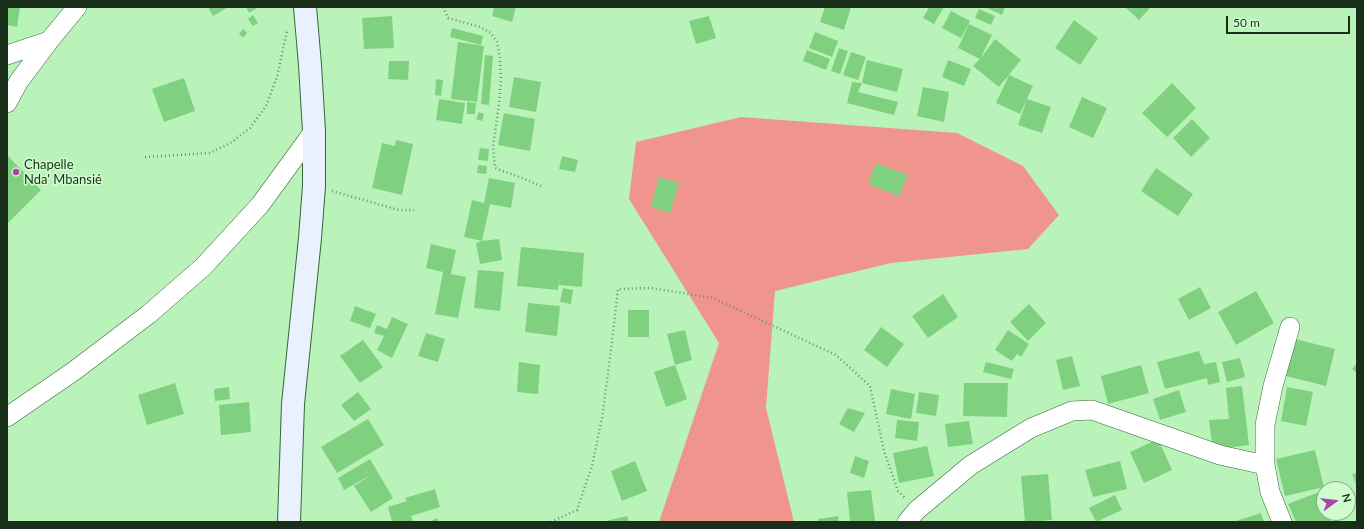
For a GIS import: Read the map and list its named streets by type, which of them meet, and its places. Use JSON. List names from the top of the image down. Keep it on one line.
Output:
{"places":["Chapelle Nda' Mbansié"],"scale_bar":"50 m","north":"right"}
